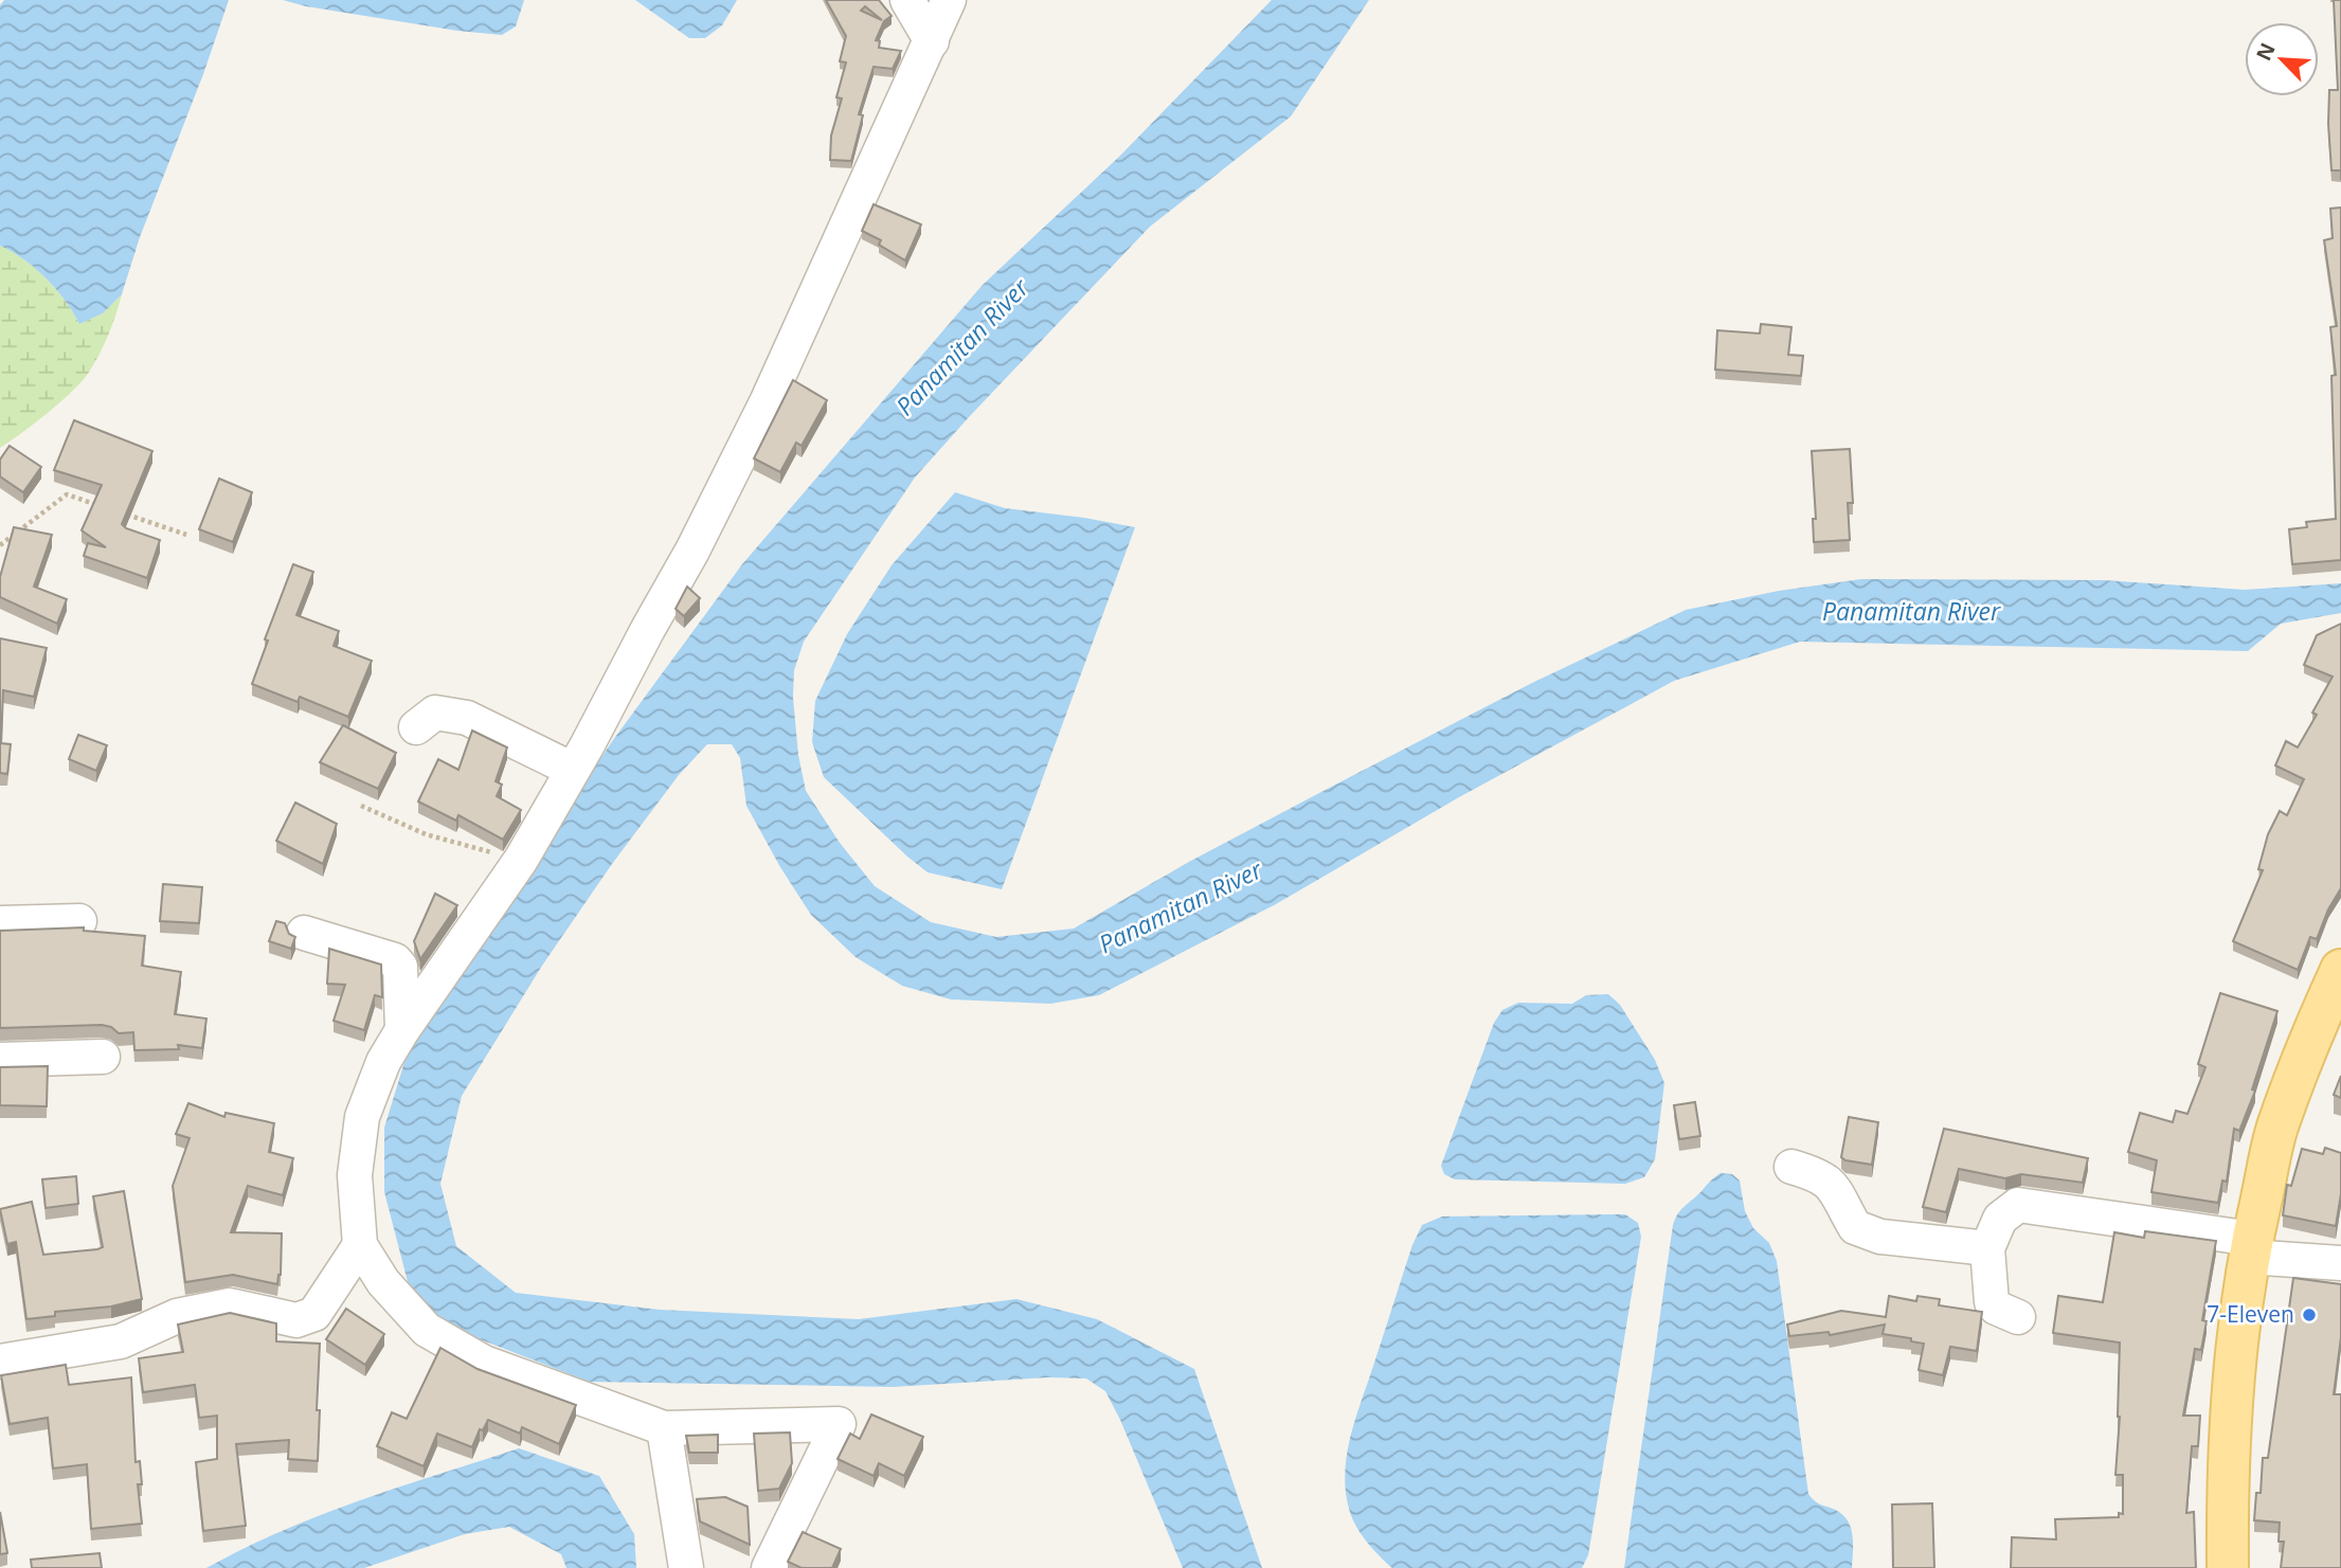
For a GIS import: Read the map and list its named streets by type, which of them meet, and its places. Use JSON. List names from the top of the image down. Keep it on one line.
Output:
{"water":["Panamitan River"],"places":["7-Eleven"],"north":"top left"}
